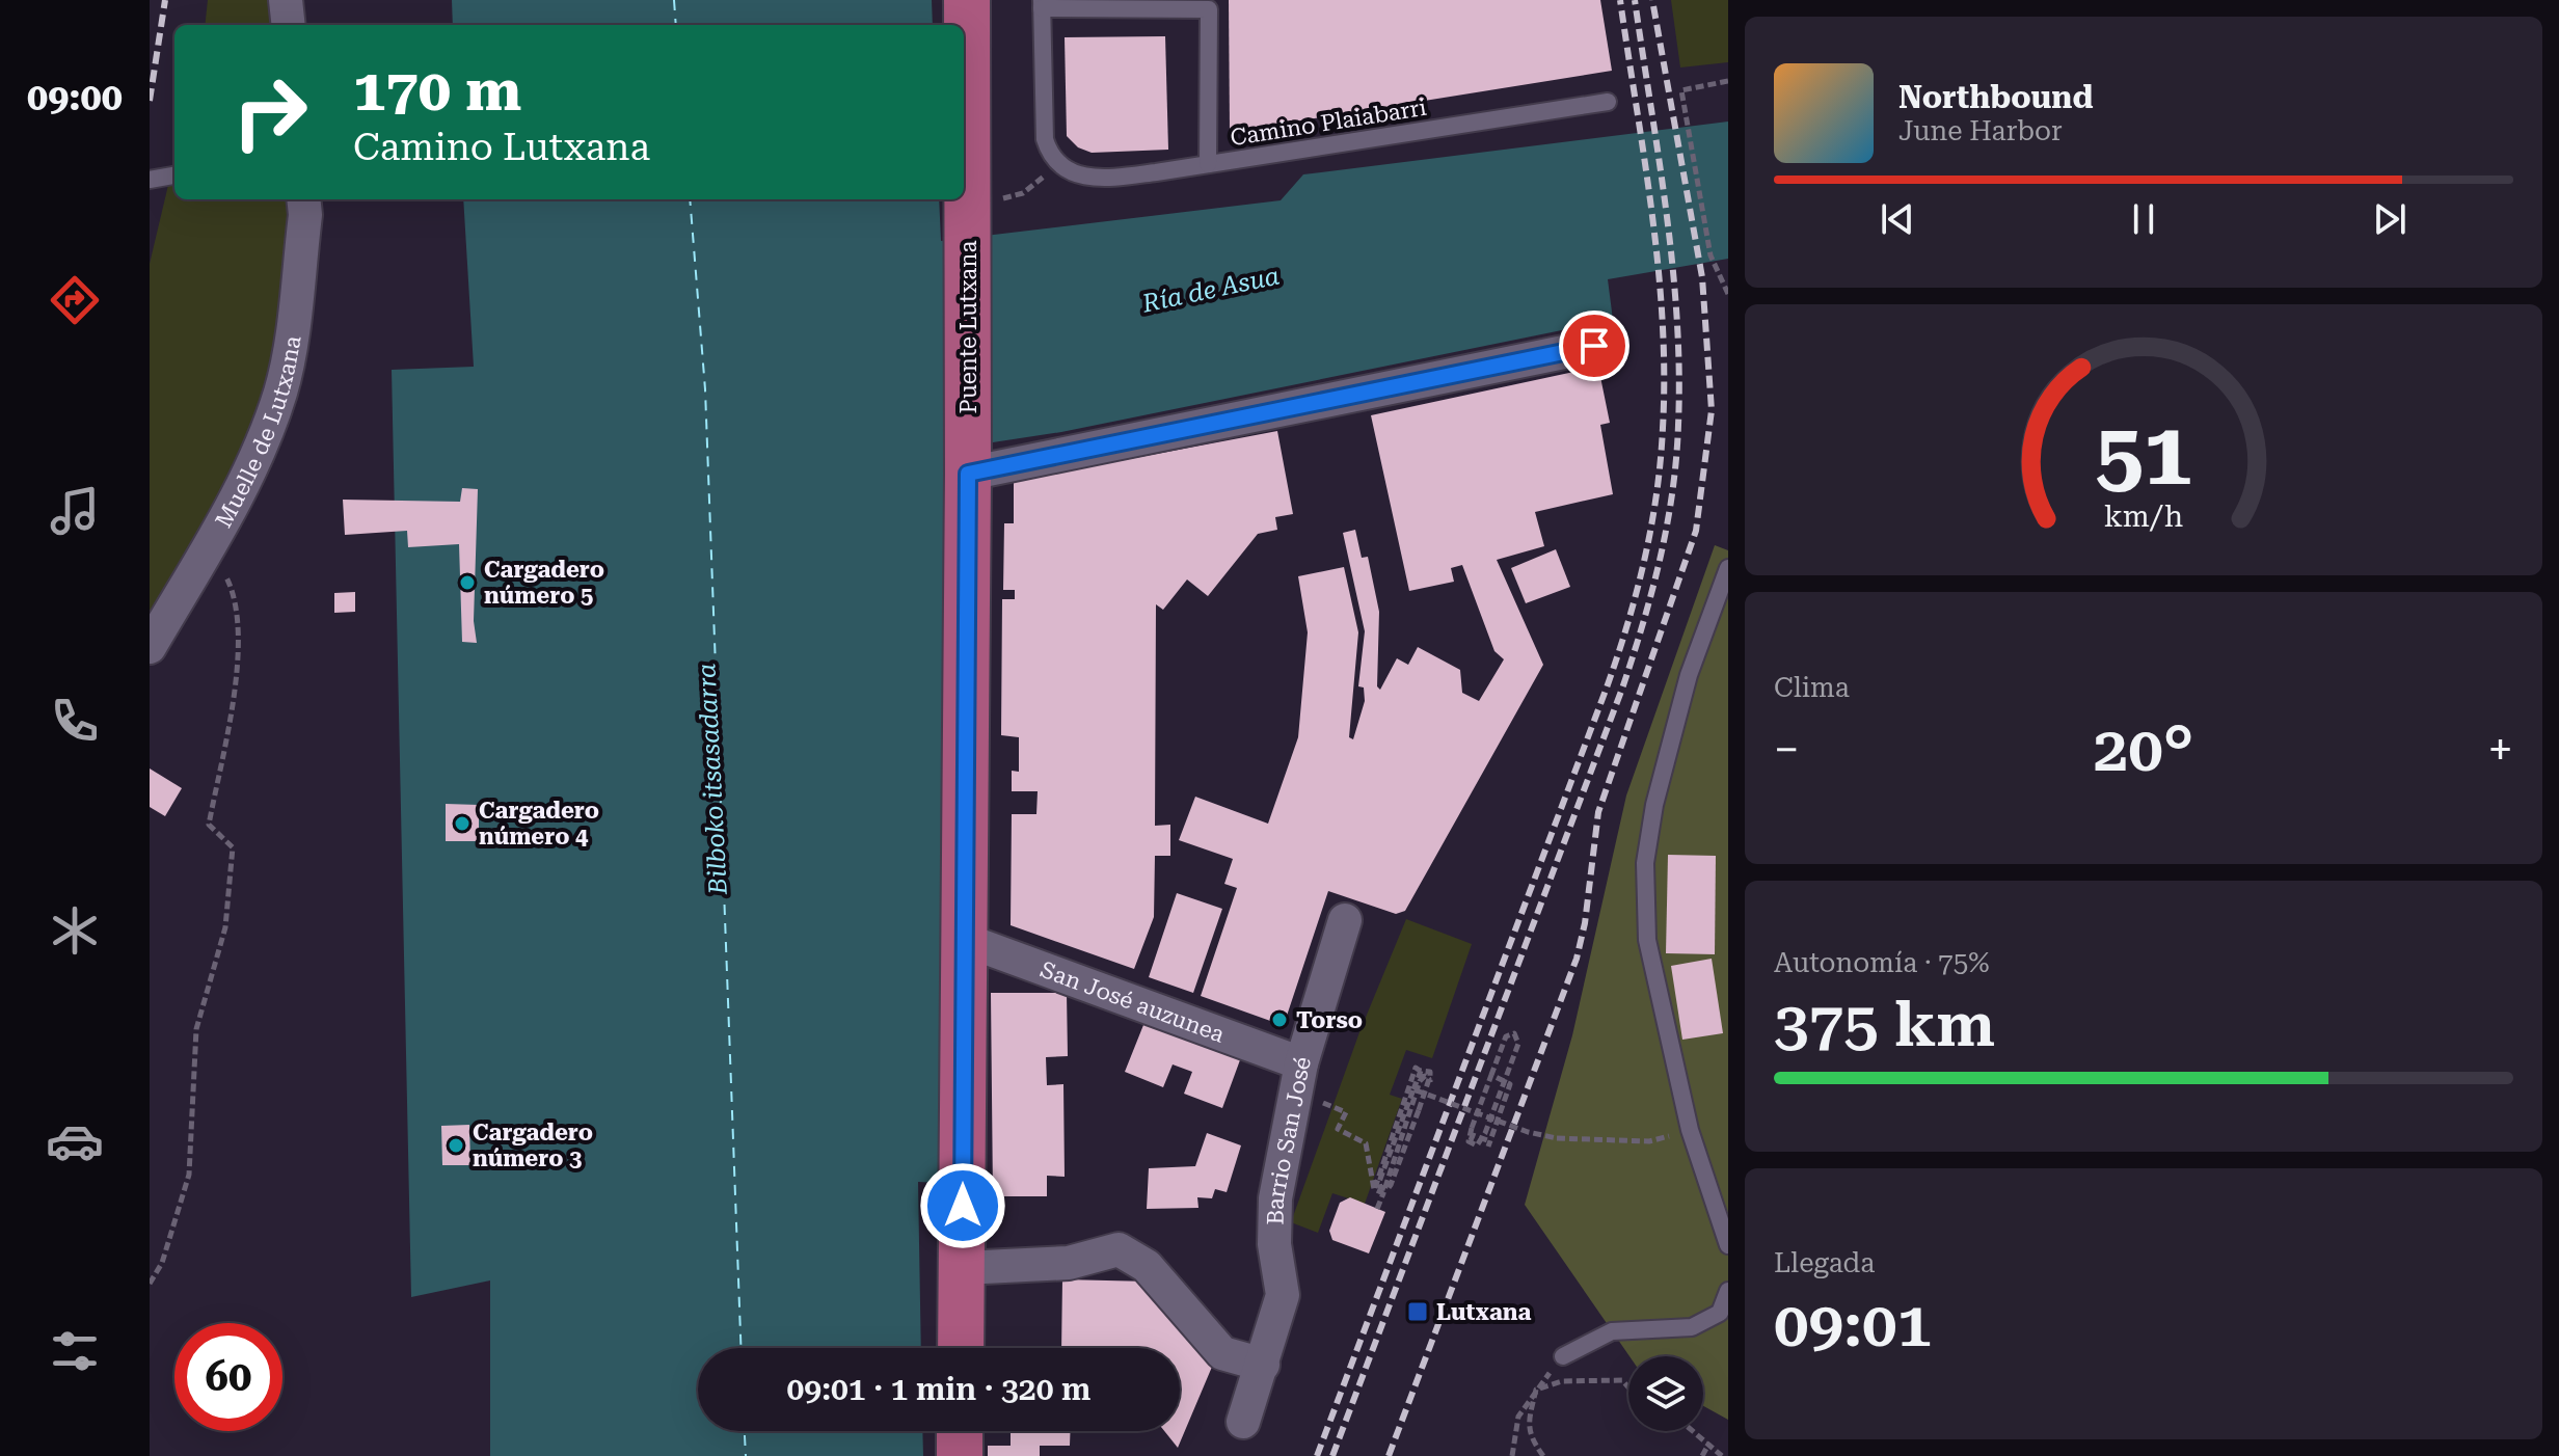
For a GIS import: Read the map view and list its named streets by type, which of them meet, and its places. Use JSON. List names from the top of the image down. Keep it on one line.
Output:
{"streets":{"main road":["Puente Lutxana"],"street":["Muelle de Lutxana","San José auzunea","Barrio San José"],"lane":["Camino Plaiabarri"]},"crossings":[["Puente Lutxana","San José auzunea"],["San José auzunea","Barrio San José"]],"water":["Ría de Asua","Bilboko itsasadarra"],"places":{"other":["Cargadero número 5","Cargadero número 4","Torso","Cargadero número 3"],"transit":["Lutxana"]},"page":{"tabs":"09:00","turn":["170 m","Camino Lutxana"],"song":["Northbound","June Harbor"],"tile":["Clima",["Autonomía · 75%","375 km"],["Llegada","09:01"]],"heat":["−","20°","+"],"limit":"60","trip":"09:01 · 1 min · 320 m","gauge":["51","km/h"]}}
